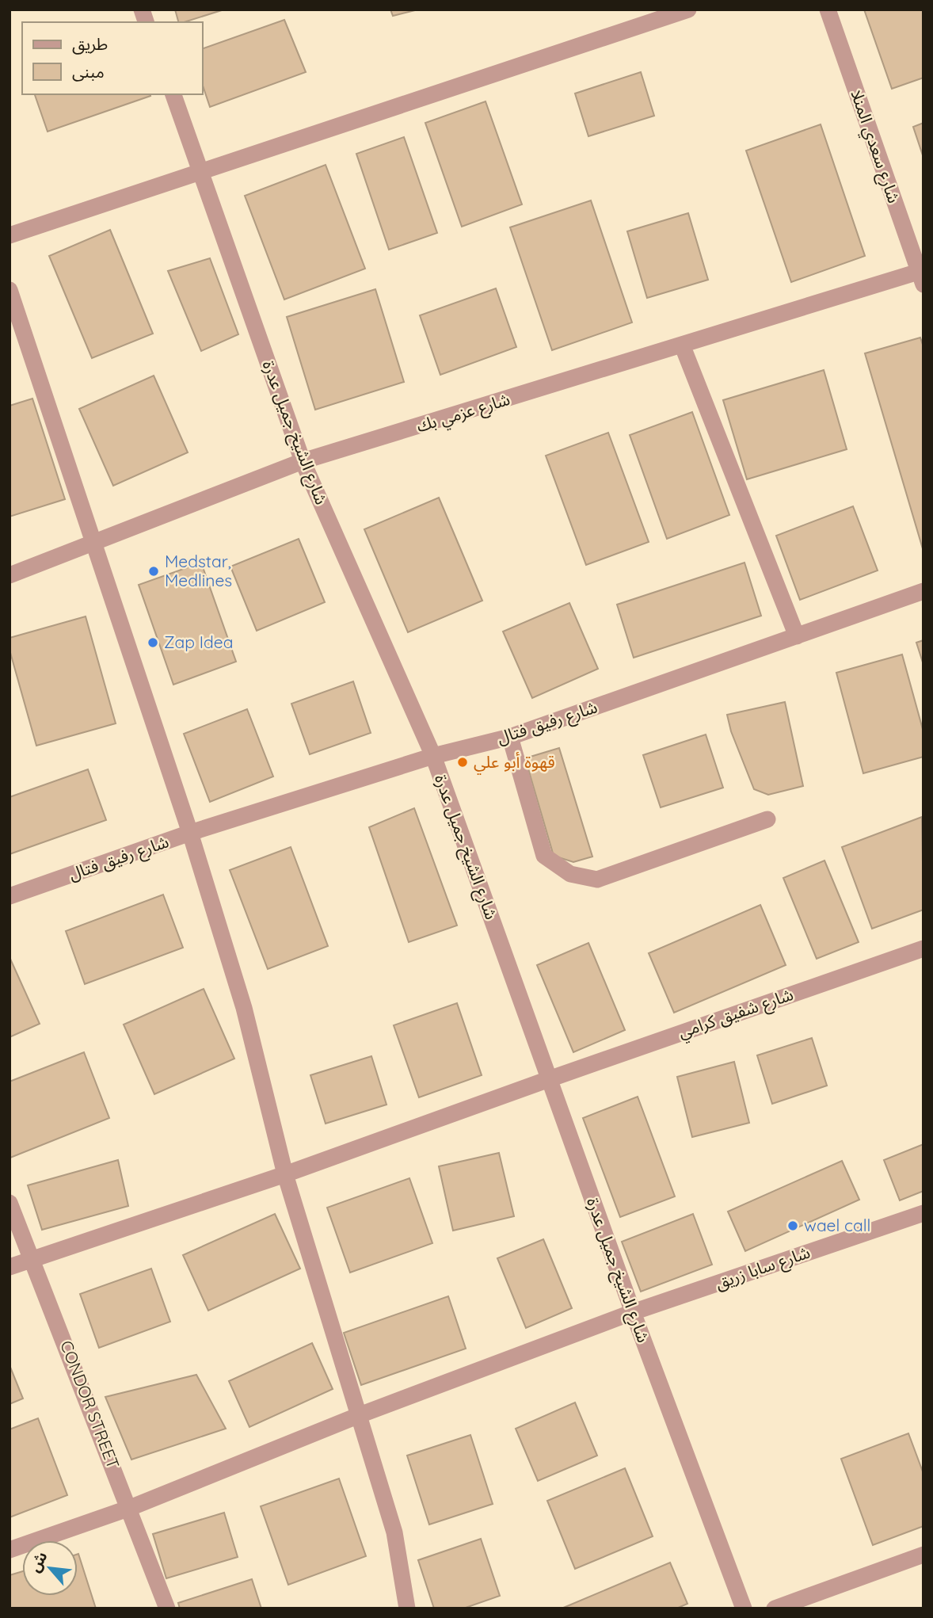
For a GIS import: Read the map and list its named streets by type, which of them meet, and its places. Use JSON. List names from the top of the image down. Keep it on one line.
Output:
{"streets":{"street":["شارع سعدي المنلا","شارع عزمي بك","شارع الشيخ جميل عدرة","شارع رفيق فتال","شارع شفيق كرامي","شارع سابا زريق","CONDOR STREET"]},"crossings":[["شارع سعدي المنلا","شارع عزمي بك"],["شارع عزمي بك","شارع الشيخ جميل عدرة"],["شارع الشيخ جميل عدرة","شارع رفيق فتال"],["شارع الشيخ جميل عدرة","شارع شفيق كرامي"],["شارع الشيخ جميل عدرة","شارع سابا زريق"],["شارع شفيق كرامي","CONDOR STREET"],["شارع سابا زريق","CONDOR STREET"]],"places":["Medstar, Medlines","Zap Idea","قهوة أبو علي","wael call"],"legend":["طريق","مبنى"],"north":"top left"}
